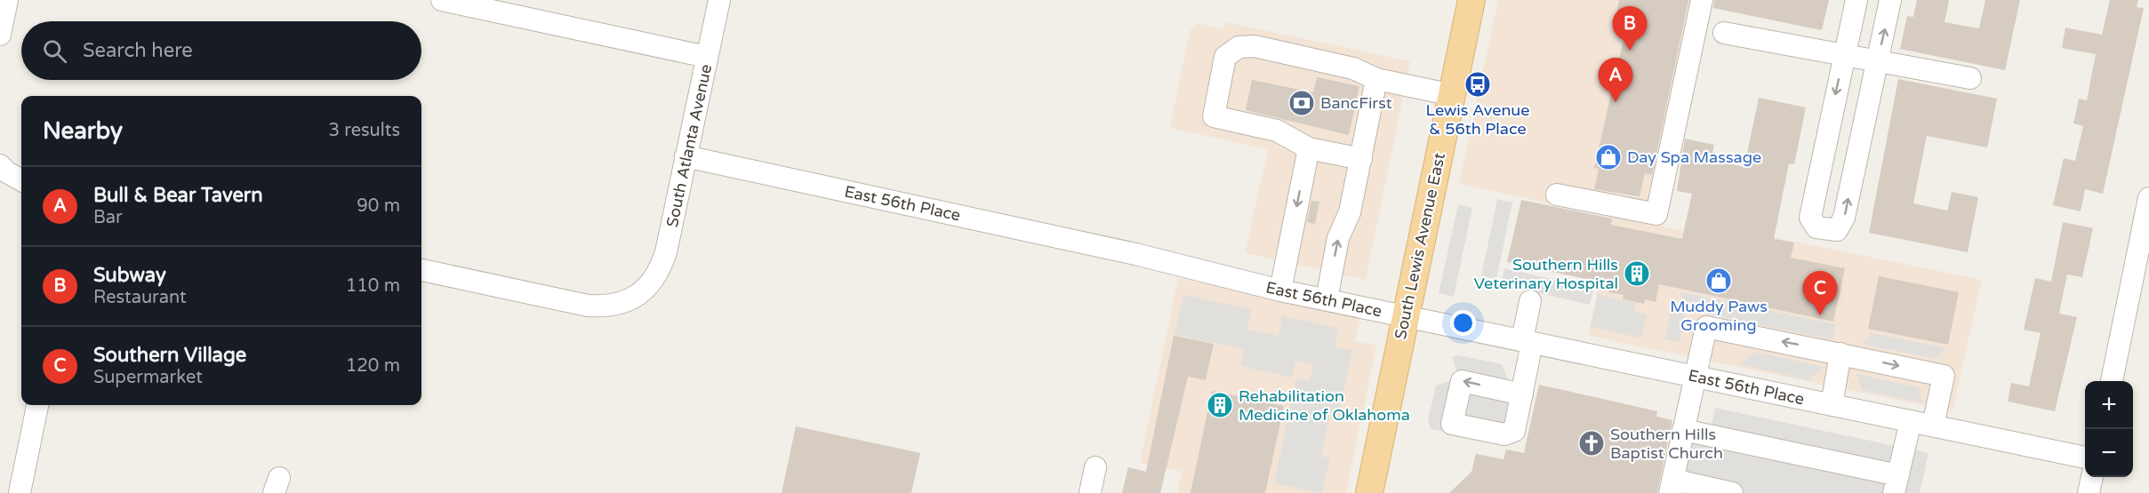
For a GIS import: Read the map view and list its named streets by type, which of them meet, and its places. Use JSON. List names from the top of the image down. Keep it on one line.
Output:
{"streets":{"main road":["South Lewis Avenue East"],"street":["South Atlanta Avenue","East 56th Place"]},"crossings":[["South Atlanta Avenue","East 56th Place"],["East 56th Place","South Lewis Avenue East"]],"places":{"bus stop":["Lewis Avenue & 56th Place"],"bank":["BancFirst"],"shop":["Day Spa Massage","Muddy Paws Grooming"],"building":["Southern Hills Veterinary Hospital","Rehabilitation Medicine of Oklahoma"],"church":["Southern Hills Baptist Church"]},"page":{"pins":["B","A","C"],"search":"Search here","heading":["Nearby","3 results"],"list":[{"mark":"A","name":"Bull & Bear Tavern","note":"Bar","value":"90 m"},{"mark":"B","name":"Subway","note":"Restaurant","value":"110 m"},{"mark":"C","name":"Southern Village","note":"Supermarket","value":"120 m"}],"map_buttons":["+","−"]}}
